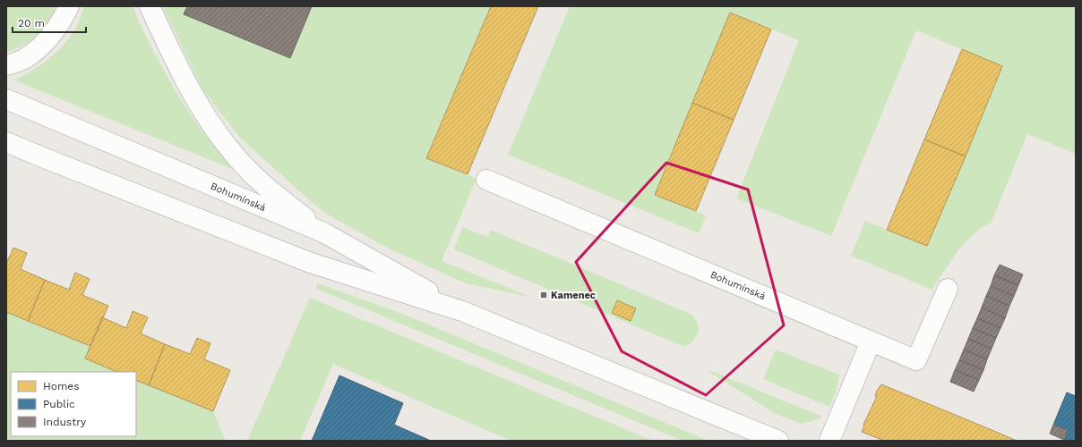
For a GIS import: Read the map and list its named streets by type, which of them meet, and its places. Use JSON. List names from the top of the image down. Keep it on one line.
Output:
{"streets":{"main road":["Bohumínská"]},"places":{"transit":["Kamenec"]},"legend":["Homes","Public","Industry"],"scale_bar":"20 m"}
